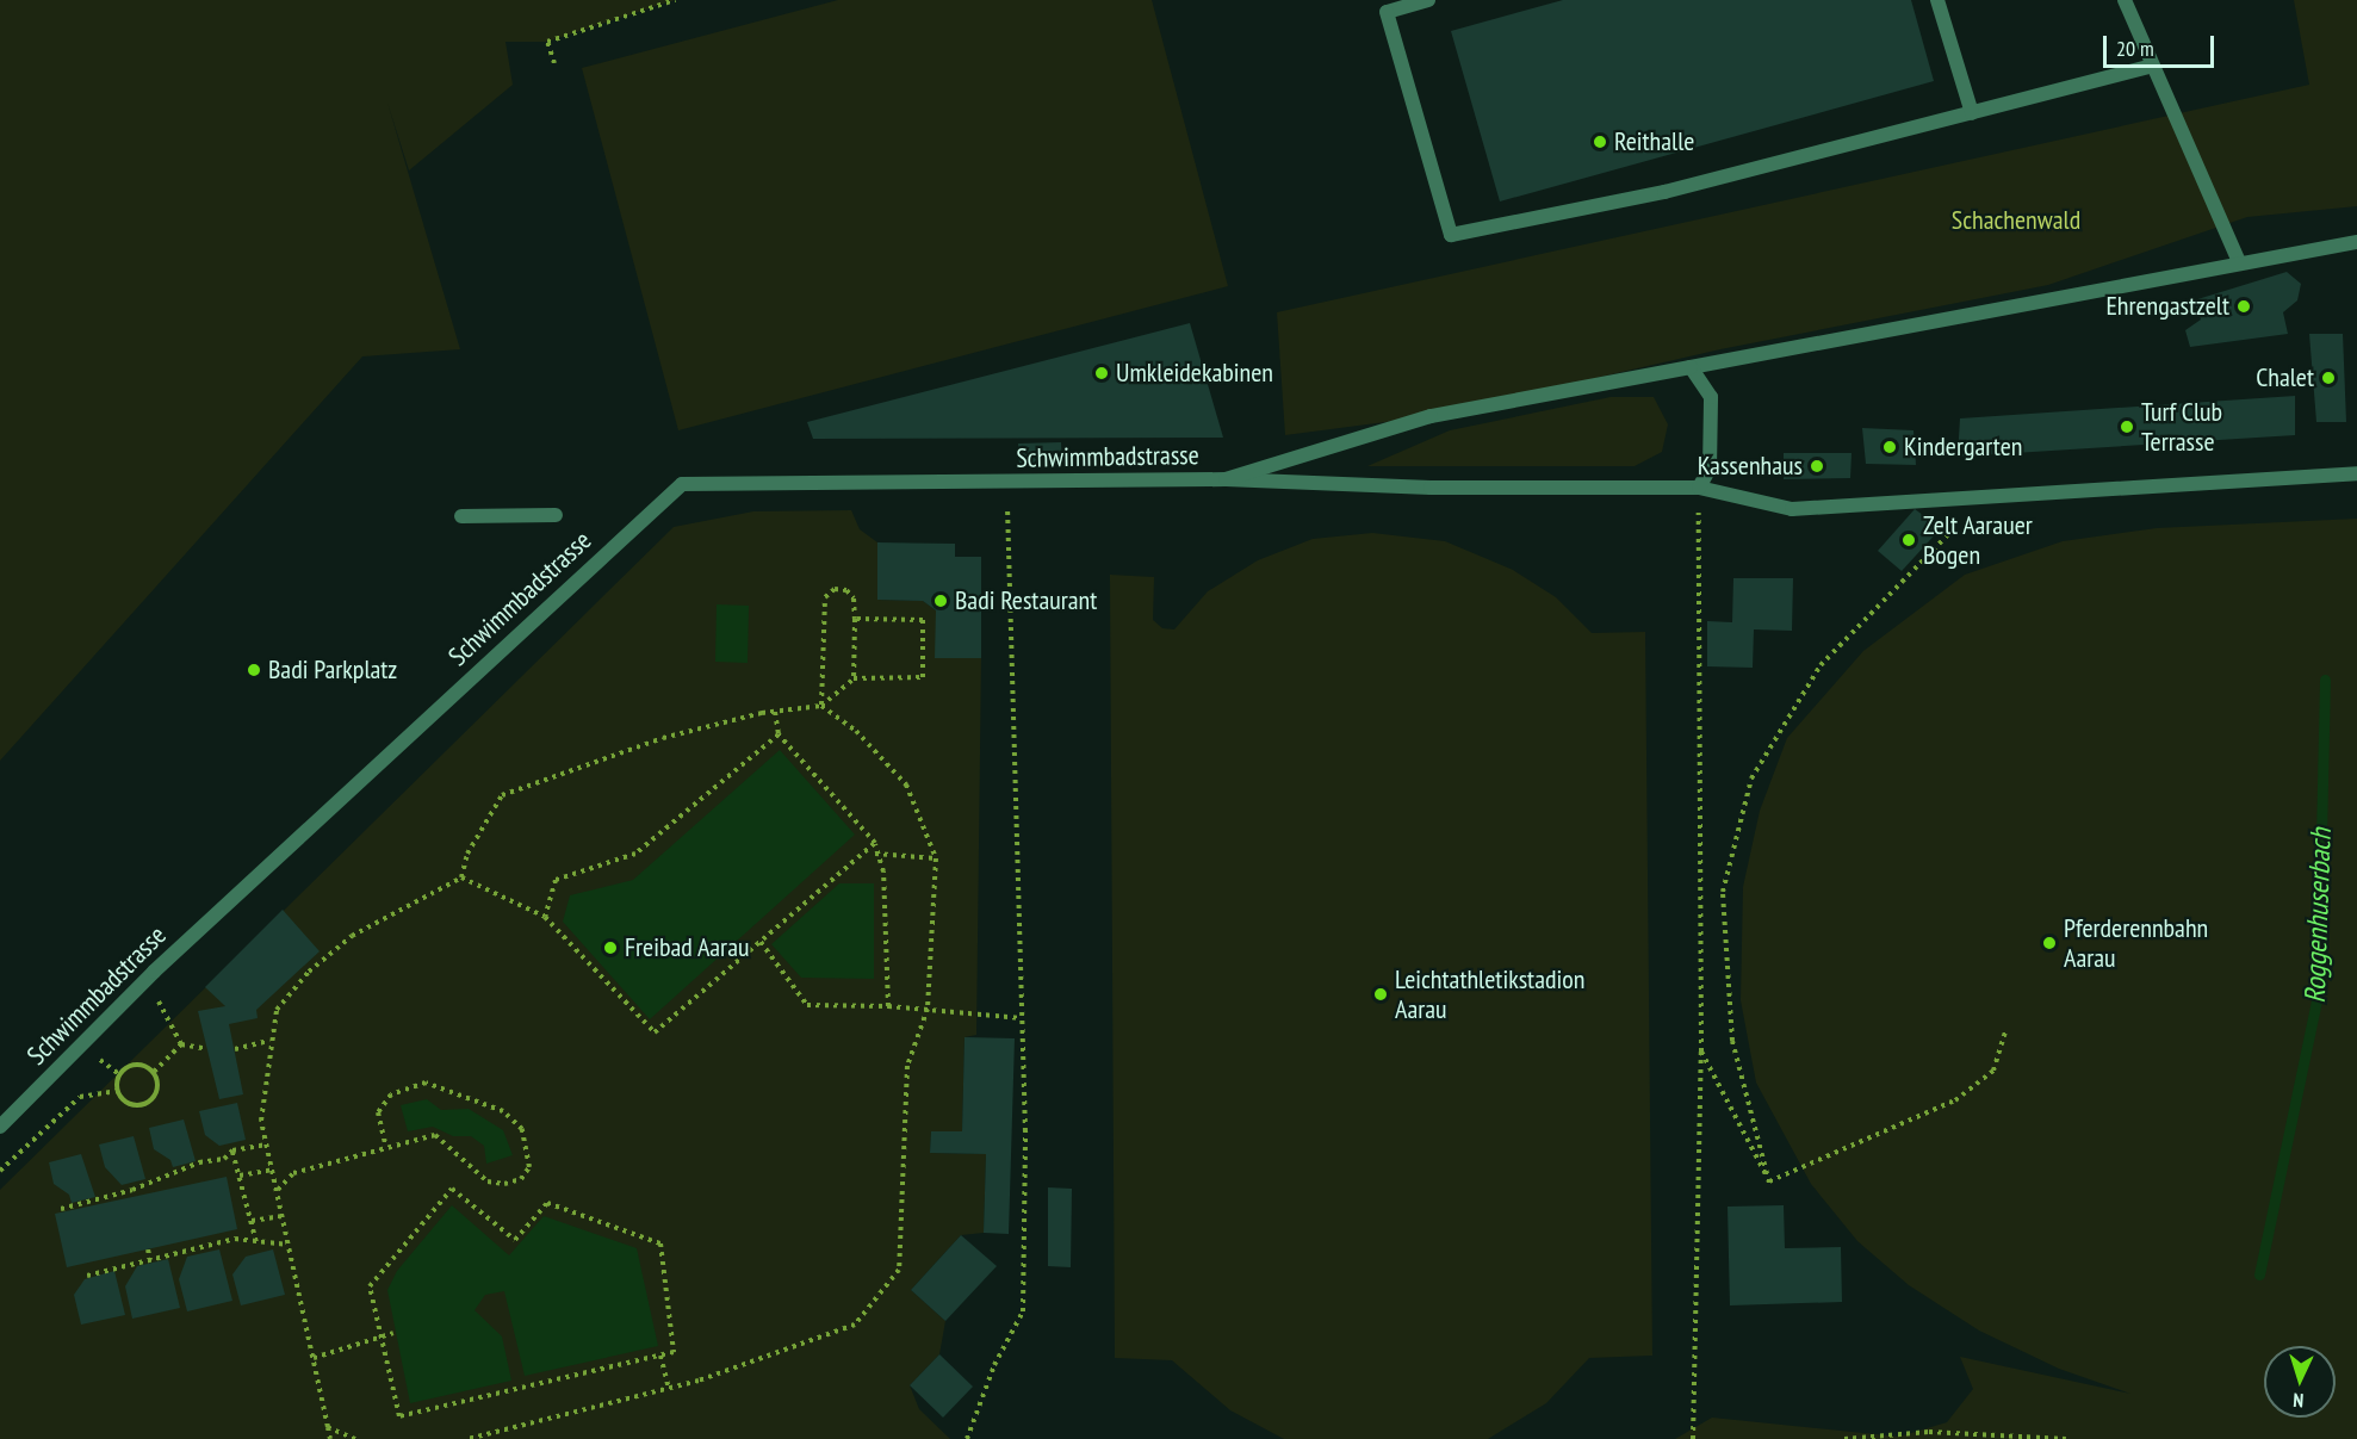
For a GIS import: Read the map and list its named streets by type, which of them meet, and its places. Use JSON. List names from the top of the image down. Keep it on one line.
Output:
{"streets":{"street":["Schwimmbadstrasse"]},"water":["Roggenhuserbach"],"parks":["Schachenwald"],"places":["Reithalle","Ehrengastzelt","Umkleidekabinen","Chalet","Turf Club Terrasse","Kindergarten","Kassenhaus","Zelt Aarauer Bogen","Badi Restaurant","Badi Parkplatz","Pferderennbahn Aarau","Freibad Aarau","Leichtathletikstadion Aarau"],"scale_bar":"20 m","north":"bottom"}
